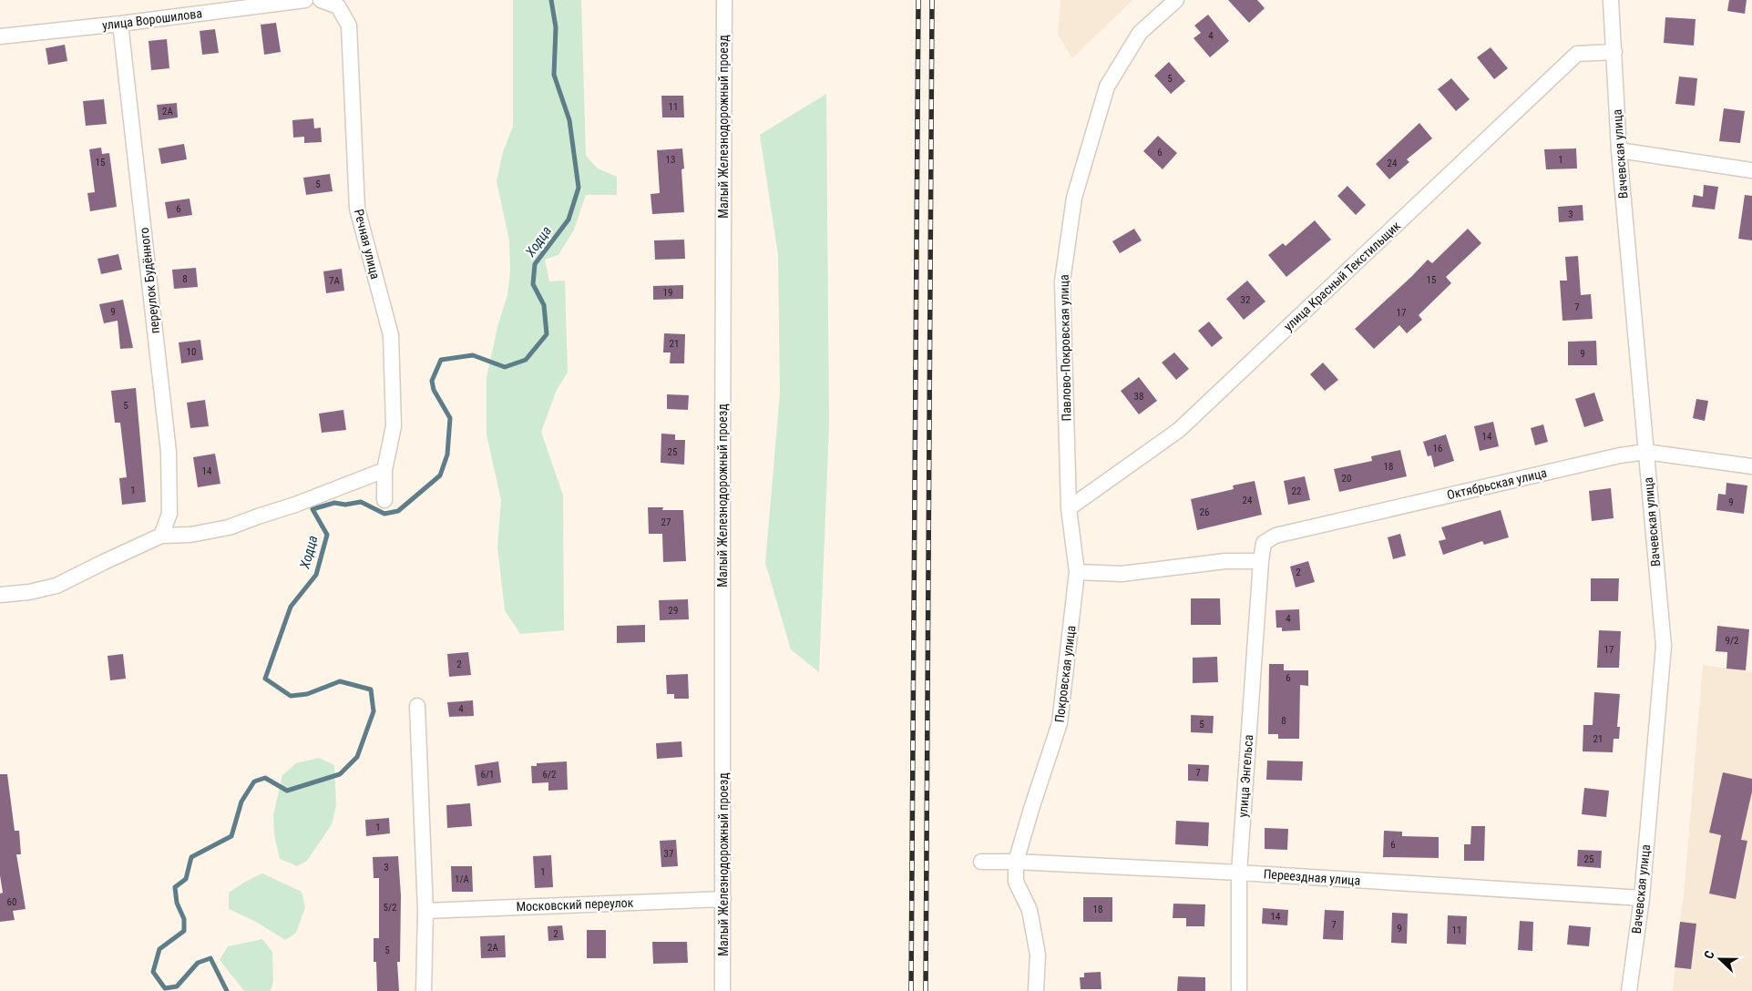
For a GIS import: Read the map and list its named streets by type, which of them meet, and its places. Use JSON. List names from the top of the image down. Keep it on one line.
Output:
{"streets":{"street":["улица Ворошилова","Малый Железнодорожный проезд","Вачевская улица","Речная улица","улица Красный Текстильщик","переулок Будённого","Павлово-Покровская улица","Октябрьская улица","Покровская улица","улица Энгельса","Переездная улица","Московский переулок"]},"crossings":[["улица Ворошилова","переулок Будённого"],["Малый Железнодорожный проезд","Московский переулок"],["Вачевская улица","улица Красный Текстильщик"],["Вачевская улица","Октябрьская улица"],["Вачевская улица","Переездная улица"],["улица Красный Текстильщик","Павлово-Покровская улица"],["улица Красный Текстильщик","Покровская улица"],["Павлово-Покровская улица","Покровская улица"],["Октябрьская улица","улица Энгельса"],["Покровская улица","Переездная улица"],["улица Энгельса","Переездная улица"]],"water":["Ходца"],"house_numbers":["4","5","11","2А","6","13","1","15","24","5","6","3","8","15","7А","19","32","7","9","17","21","10","9","38","5","14","16","25","18","14","20","1","22","24","9","26","27","2","29","4","9/2","17","2","6","4","8","5","21","7","6/1","6/2","1","6","37","25","3","1","1/А","60","5/2","18","14","7","9","11","2","2А","5"],"north":"left"}
